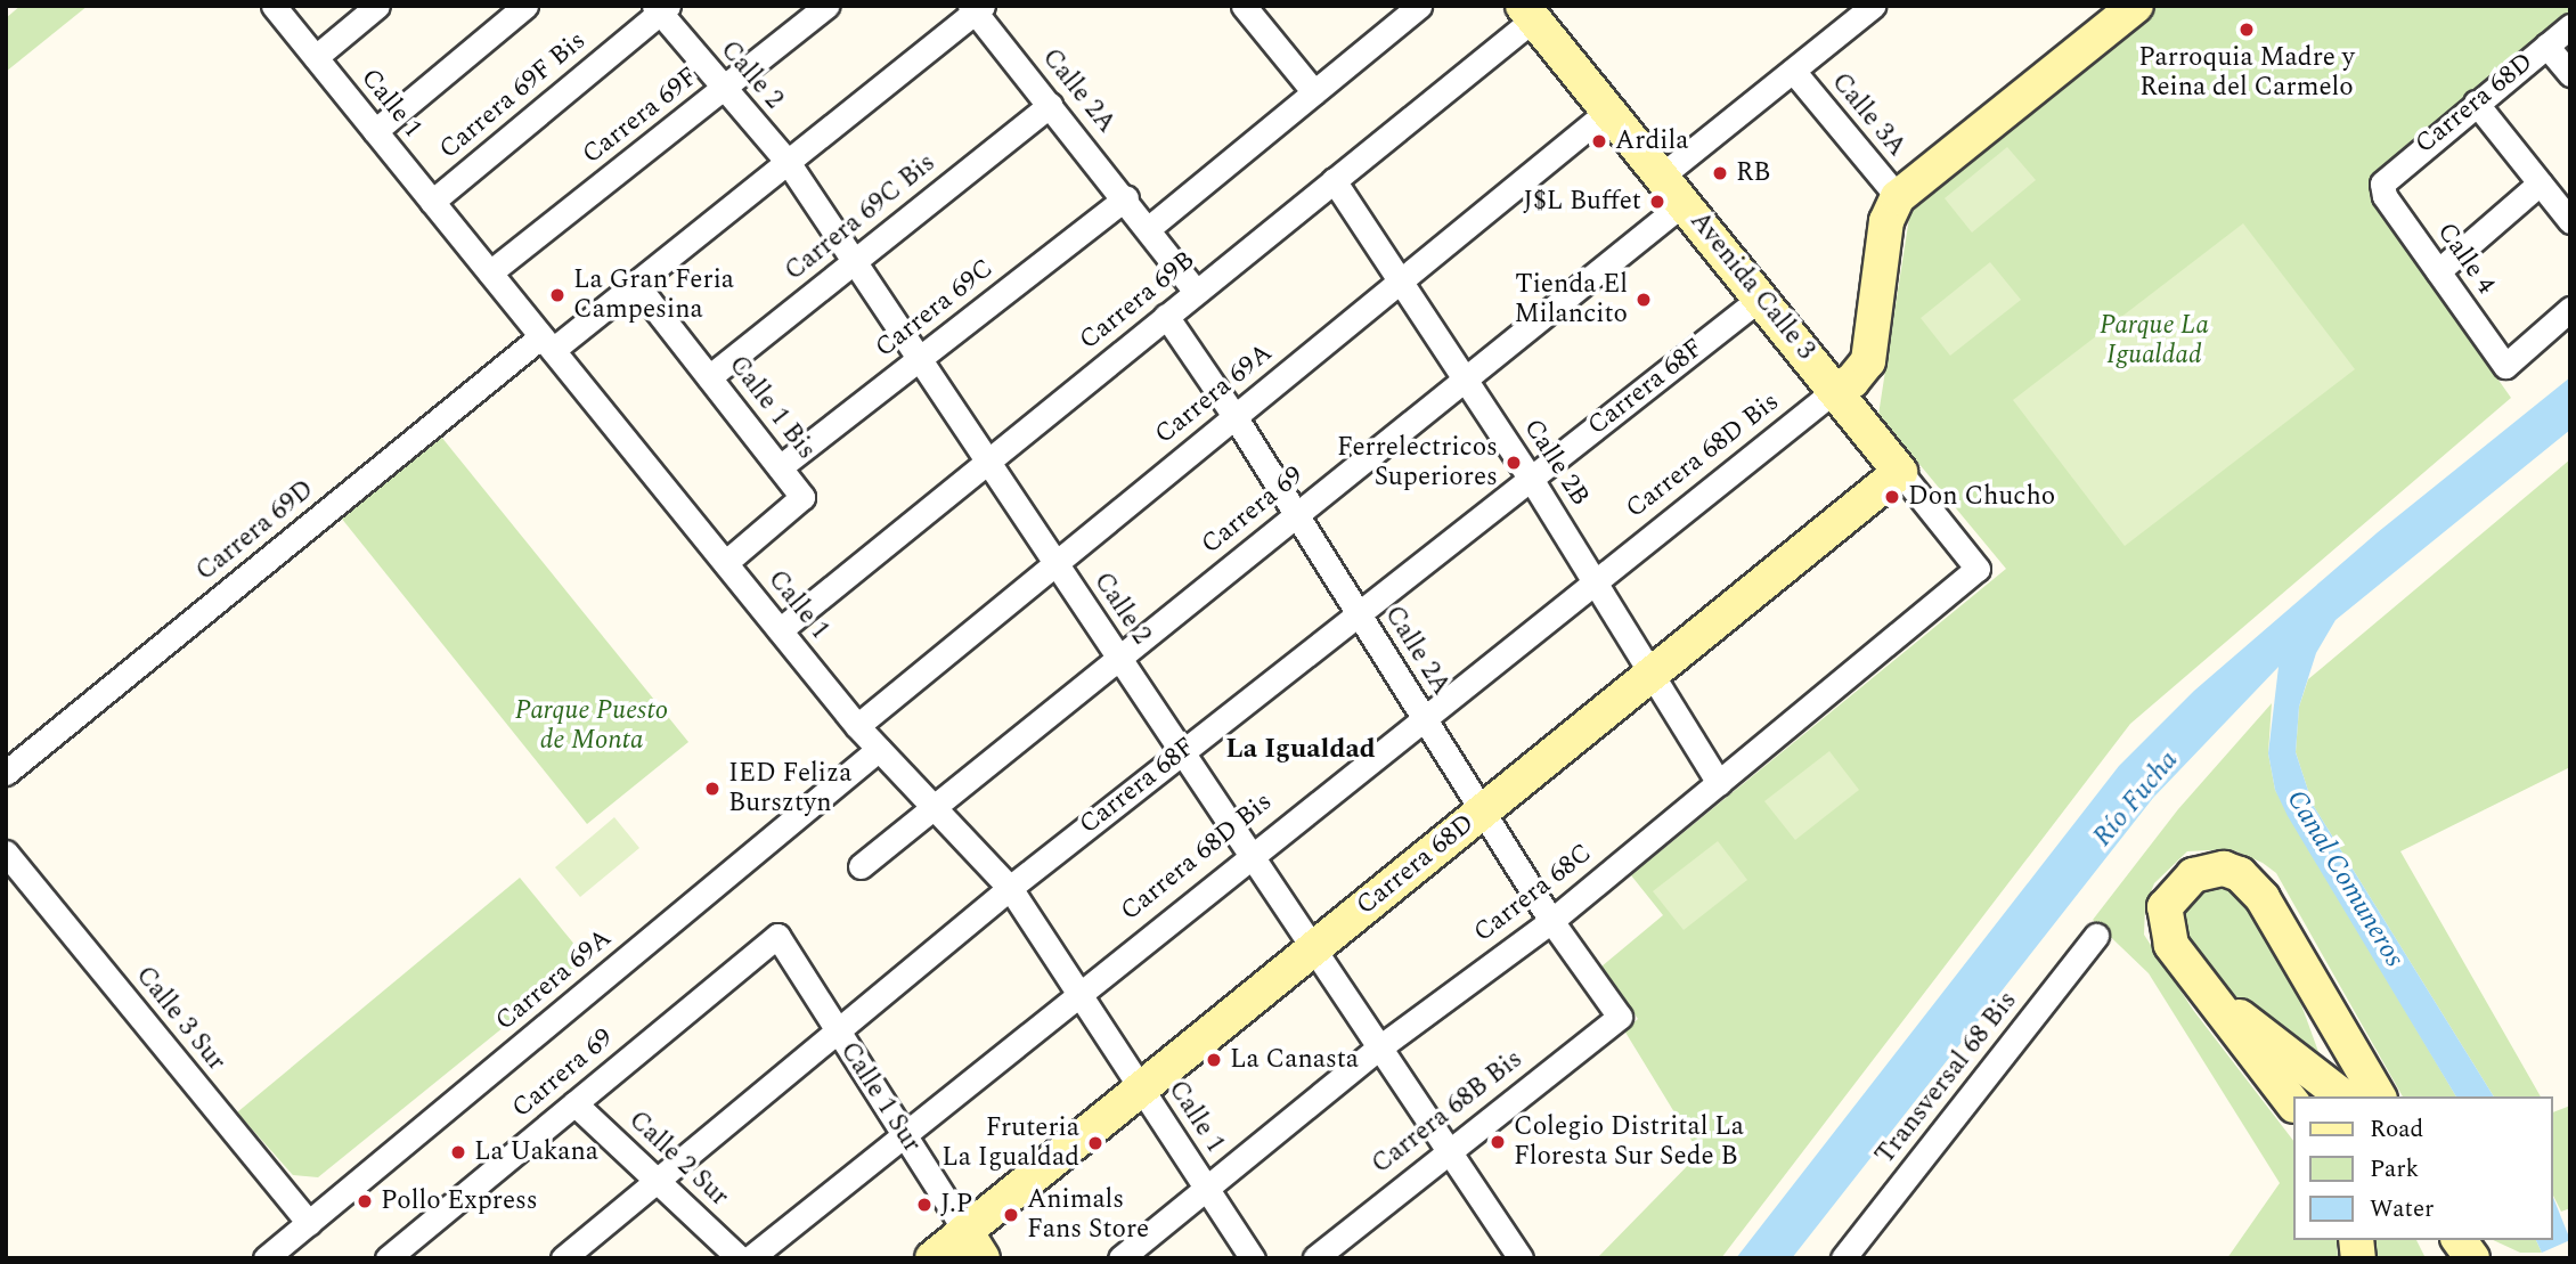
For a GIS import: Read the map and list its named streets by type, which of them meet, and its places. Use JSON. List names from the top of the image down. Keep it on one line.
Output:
{"streets":{"street":["Calle 2","Calle 2A","Carrera 69F Bis","Calle 1","Carrera 68D","Calle 3A","Carrera 69F","Carrera 69C Bis","Calle 4","Avenida Calle 3","Carrera 69B","Carrera 69C","Carrera 68F","Carrera 69A","Calle 1 Bis","Carrera 68D Bis","Calle 2B","Carrera 69","Carrera 69D","Carrera 68C","Calle 3 Sur","Transversal 68 Bis","Calle 1 Sur","Carrera 68B Bis","Calle 2 Sur"]},"crossings":[["Calle 2","Carrera 69F Bis"],["Calle 2","Carrera 68D"],["Calle 2","Carrera 69F"],["Calle 2","Carrera 69C Bis"],["Calle 2","Carrera 69B"],["Calle 2","Carrera 69C"],["Calle 2","Carrera 68F"],["Calle 2","Carrera 69A"],["Calle 2","Carrera 68D Bis"],["Calle 2","Carrera 69"],["Calle 2","Carrera 69D"],["Calle 2","Carrera 68C"],["Calle 2","Carrera 68B Bis"],["Calle 2A","Carrera 68D"],["Calle 2A","Carrera 69C Bis"],["Calle 2A","Carrera 69B"],["Calle 2A","Carrera 69C"],["Calle 2A","Carrera 68F"],["Calle 2A","Carrera 69A"],["Calle 2A","Carrera 68D Bis"],["Calle 2A","Carrera 69"],["Calle 2A","Carrera 69D"],["Calle 2A","Carrera 68C"],["Calle 2A","Carrera 68B Bis"],["Carrera 69F Bis","Calle 1"],["Calle 1","Carrera 68D"],["Calle 1","Carrera 69F"],["Calle 1","Carrera 69B"],["Calle 1","Carrera 68F"],["Calle 1","Carrera 69A"],["Calle 1","Calle 1 Bis"],["Calle 1","Carrera 68D Bis"],["Calle 1","Carrera 69"],["Calle 1","Carrera 69D"],["Calle 1","Carrera 68C"],["Carrera 68D","Calle 4"],["Carrera 68D","Avenida Calle 3"],["Carrera 68D","Calle 2B"],["Carrera 68D","Calle 1 Sur"],["Carrera 69C Bis","Calle 1 Bis"],["Avenida Calle 3","Carrera 69B"],["Avenida Calle 3","Carrera 68F"],["Avenida Calle 3","Carrera 69A"],["Avenida Calle 3","Carrera 68D Bis"],["Avenida Calle 3","Carrera 69"],["Avenida Calle 3","Carrera 68C"],["Carrera 69B","Calle 2B"],["Carrera 69C","Calle 1 Bis"],["Carrera 68F","Calle 2B"],["Carrera 68F","Calle 1 Sur"],["Carrera 68F","Calle 2 Sur"],["Carrera 69A","Calle 2B"],["Carrera 69A","Calle 3 Sur"],["Calle 1 Bis","Carrera 69D"],["Carrera 68D Bis","Calle 2B"],["Carrera 68D Bis","Calle 1 Sur"],["Calle 2B","Carrera 69"],["Calle 2B","Carrera 68C"],["Carrera 69","Calle 1 Sur"],["Carrera 69","Calle 2 Sur"]],"districts":["La Igualdad"],"water":["Río Fucha","Canal Comuneros"],"parks":["Parque La Igualdad","Parque Puesto de Monta"],"places":["Parroquia Madre y Reina del Carmelo","Ardila","RB","J$L Buffet","La Gran Feria Campesina","Tienda El Milancito","Ferrelectricos Superiores","Don Chucho","IED Feliza Bursztyn","La Canasta","Colegio Distrital La Floresta Sur Sede B","Fruteria La Igualdad","La Uakana","Pollo Express","J.P","Animals Fans Store"],"legend":["Road","Park","Water"]}
